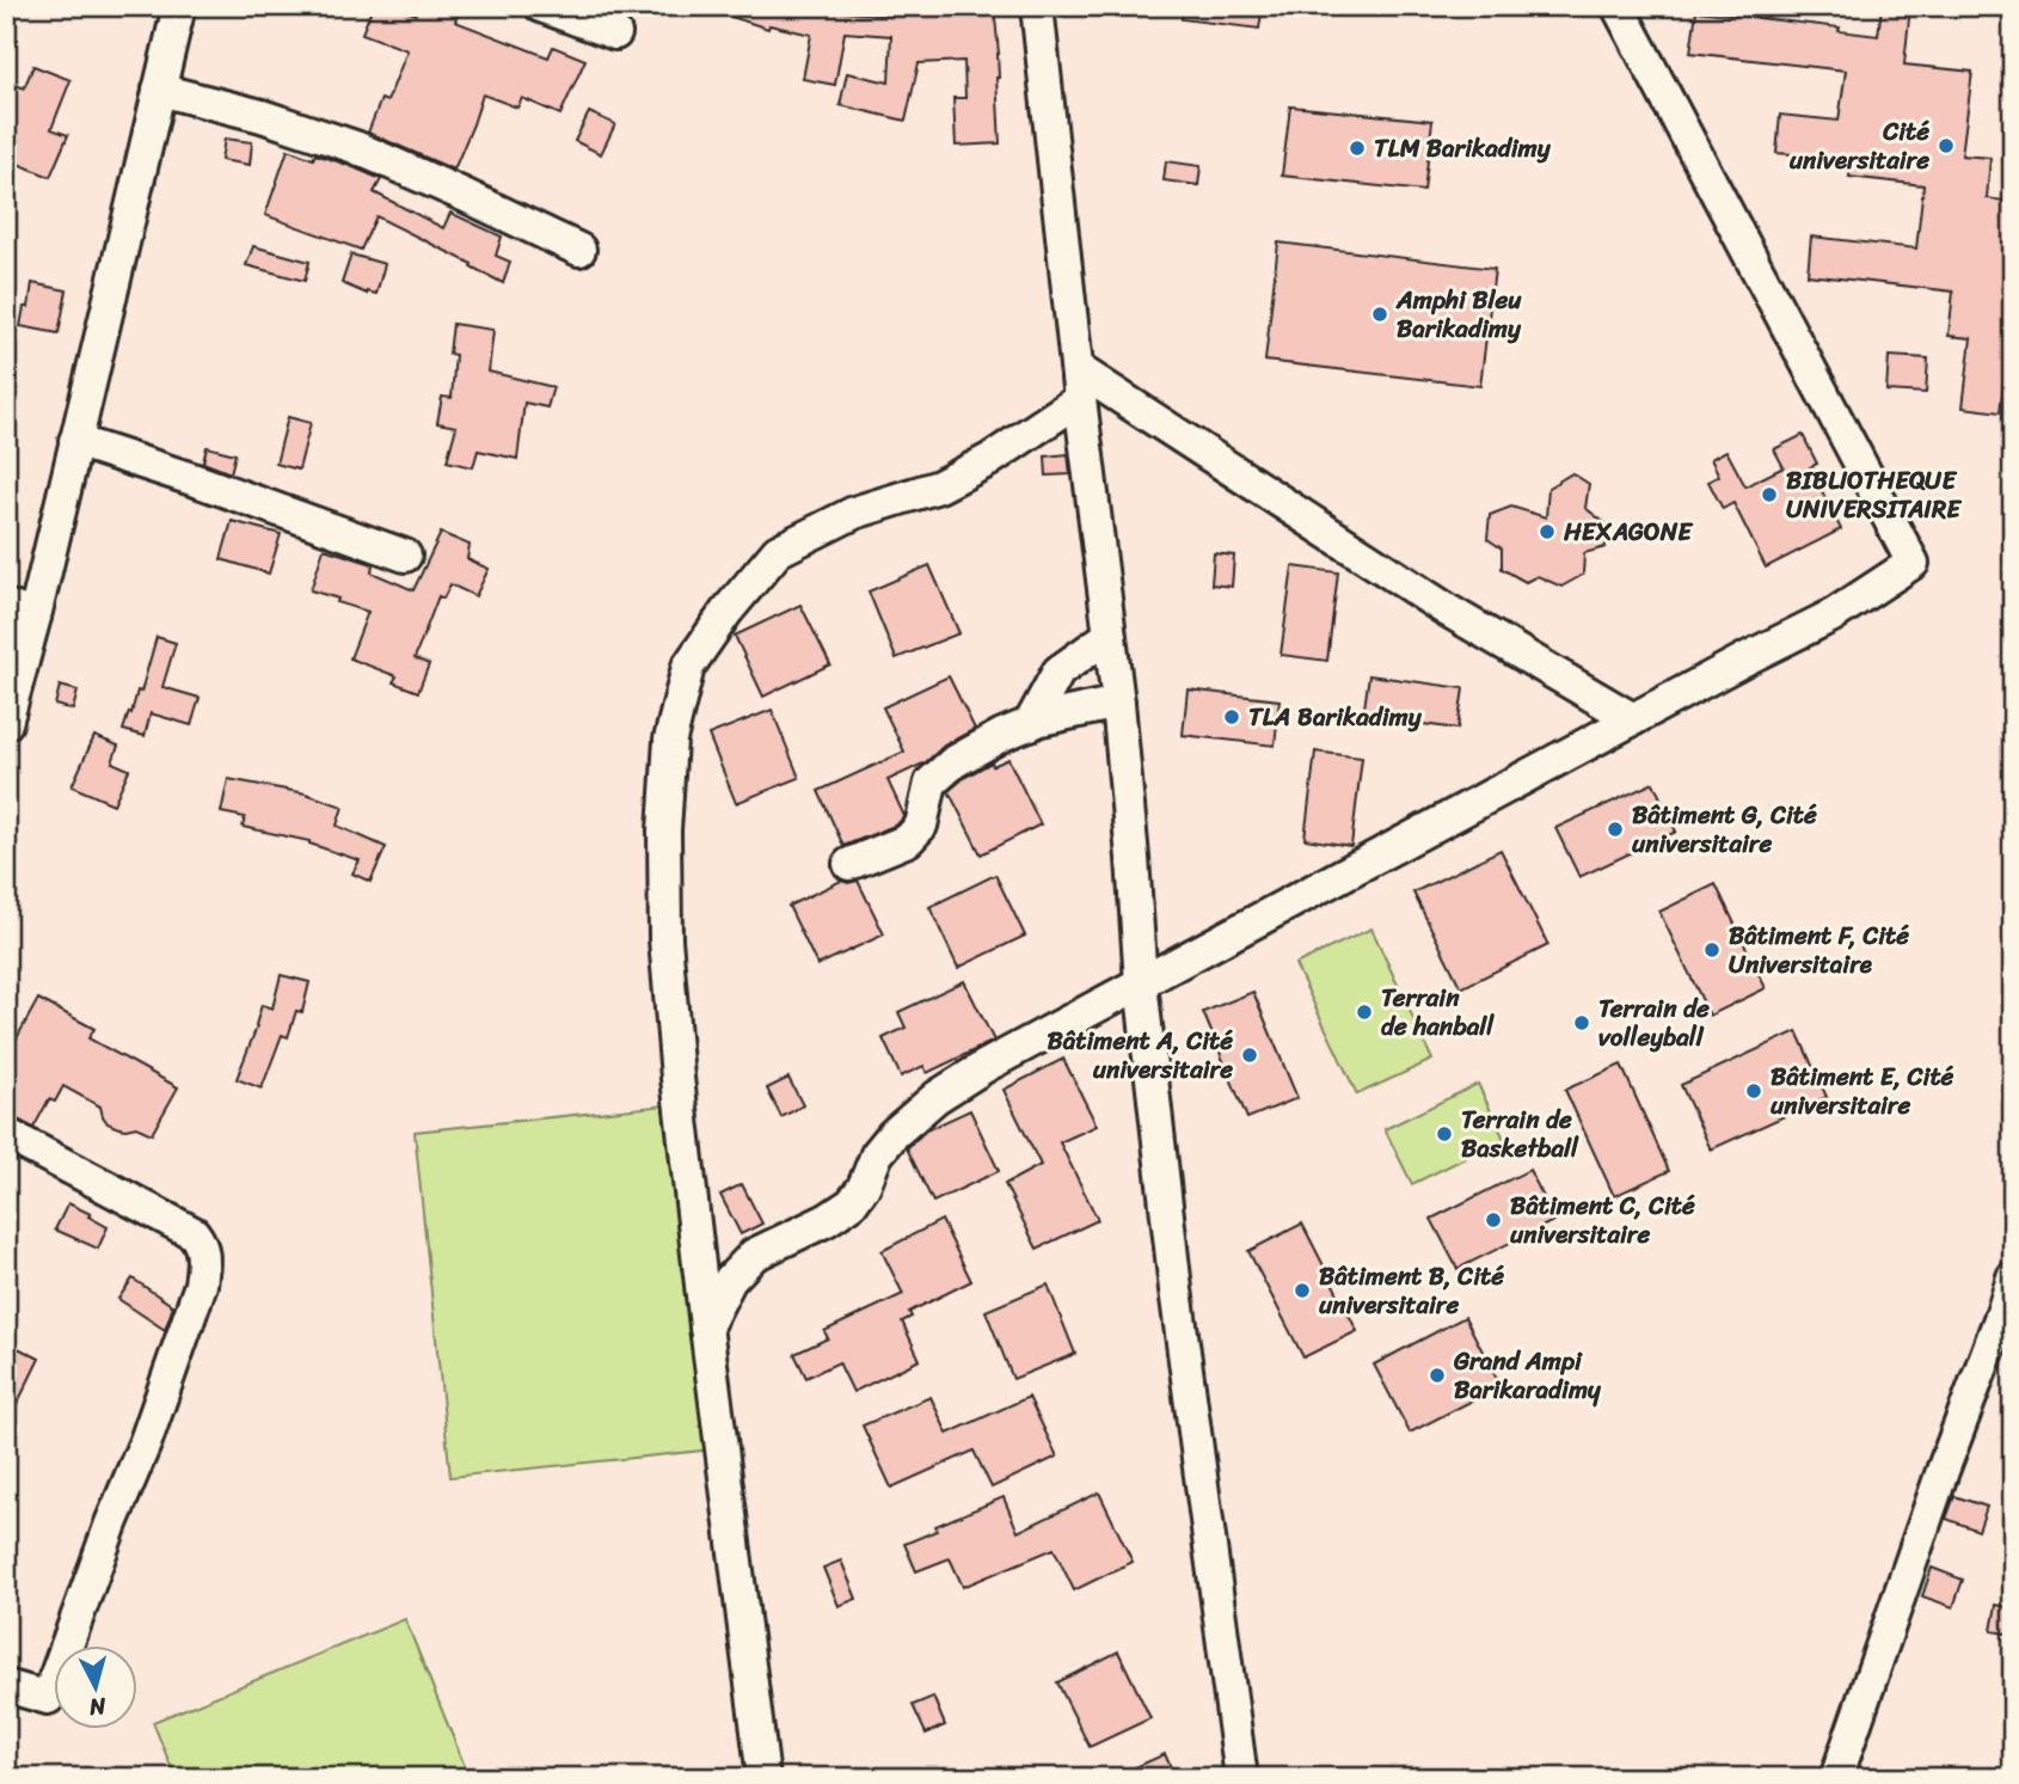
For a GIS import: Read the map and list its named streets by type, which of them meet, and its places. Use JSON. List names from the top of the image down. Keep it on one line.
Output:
{"places":["Cité universitaire","TLM Barikadimy","Amphi Bleu Barikadimy","BIBLIOTHEQUE UNIVERSITAIRE","HEXAGONE","TLA Barikadimy","Bâtiment G, Cité universitaire","Bâtiment F, Cité Universitaire","Terrain de hanball","Terrain de volleyball","Bâtiment A, Cité universitaire","Bâtiment E, Cité universitaire","Terrain de Basketball","Bâtiment C, Cité universitaire","Bâtiment B, Cité universitaire","Grand Ampi Barikaradimy"],"north":"bottom"}
